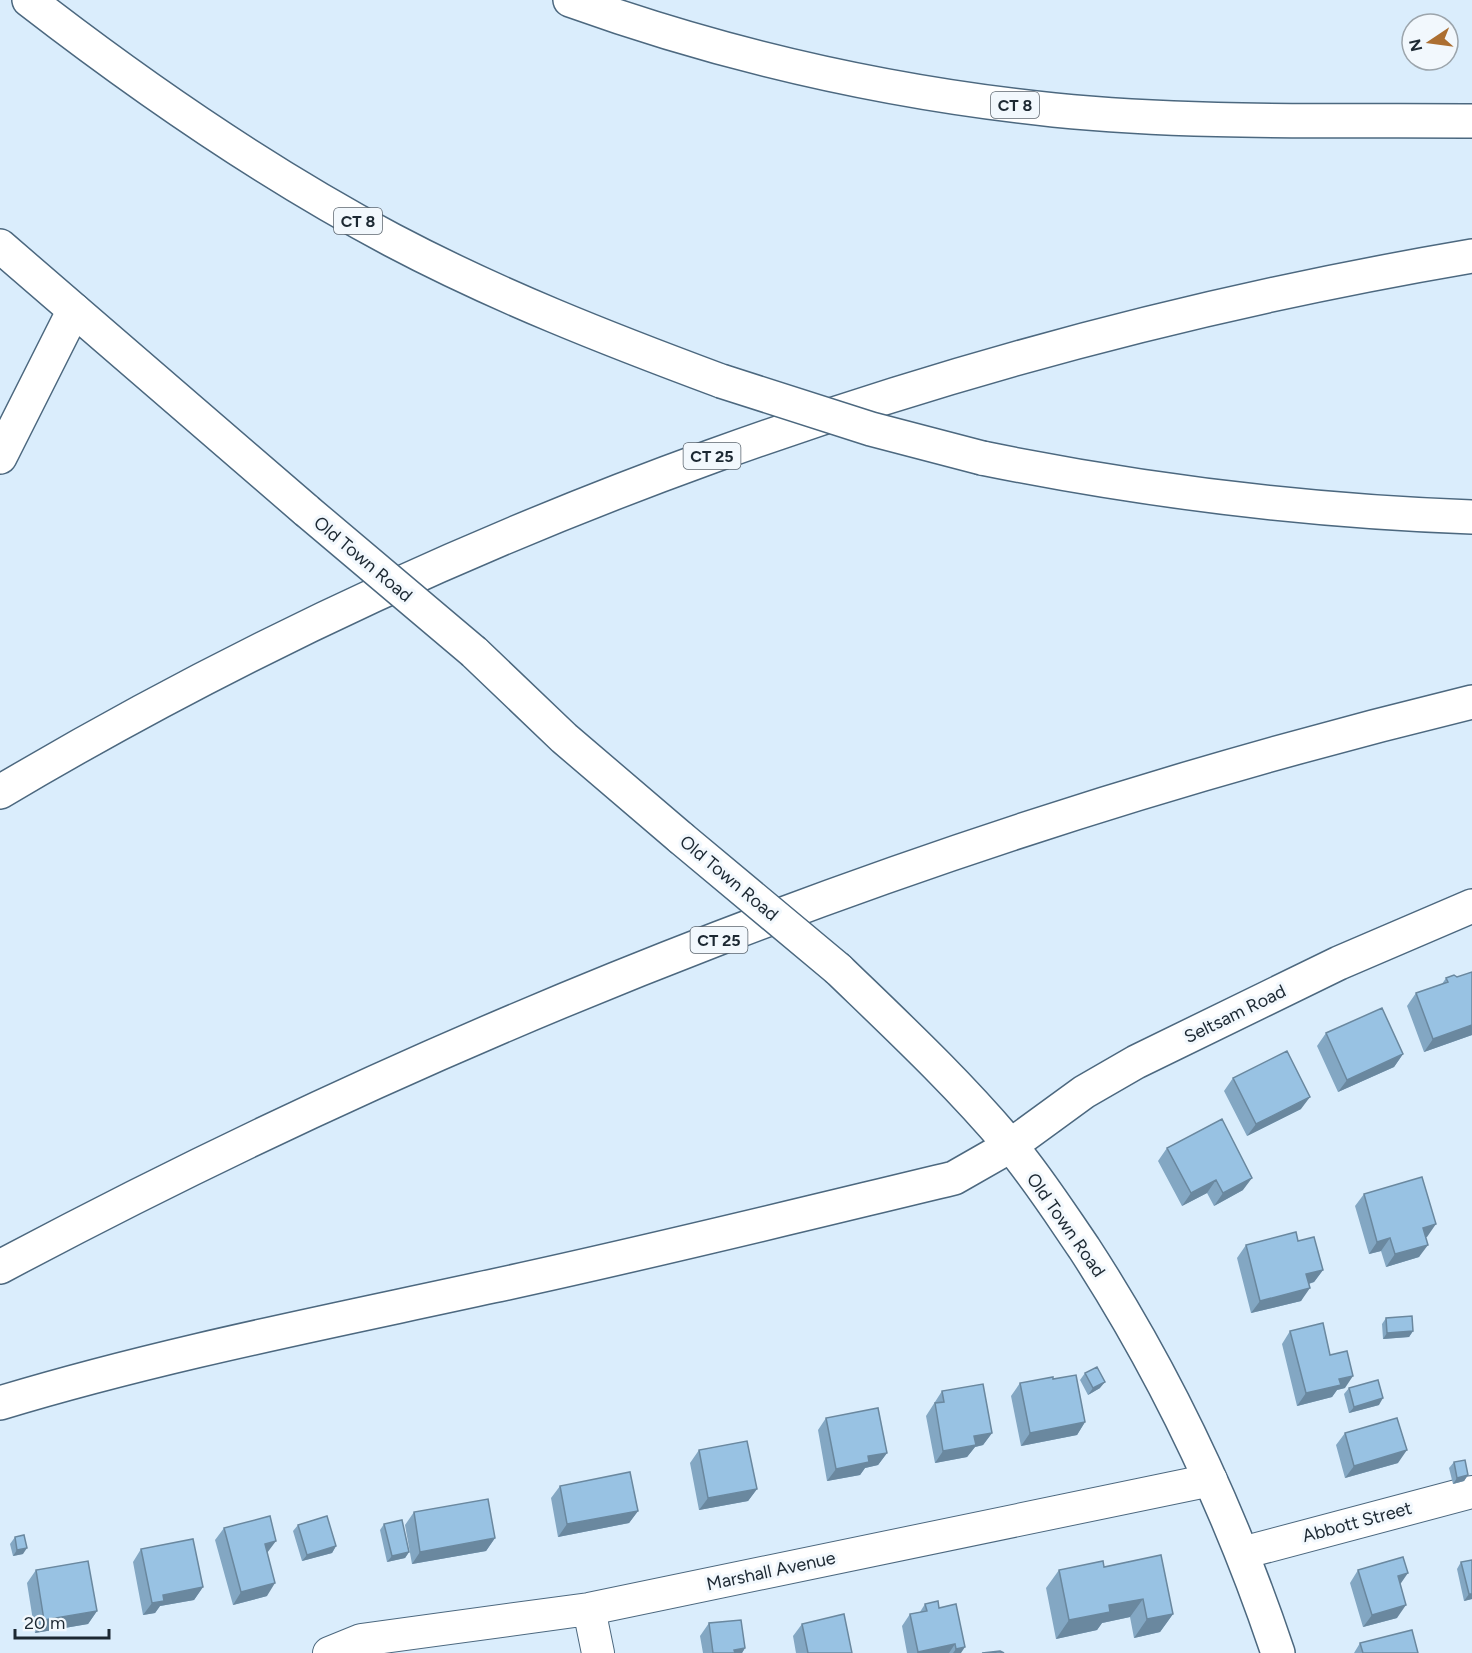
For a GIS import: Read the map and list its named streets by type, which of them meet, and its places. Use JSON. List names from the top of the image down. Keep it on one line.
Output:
{"streets":{"main road":["CT 8","CT 25","Old Town Road","Seltsam Road"],"street":["Abbott Street","Marshall Avenue"]},"crossings":[["Old Town Road","Seltsam Road"],["Old Town Road","Abbott Street"],["Old Town Road","Marshall Avenue"]],"scale_bar":"20 m","north":"left"}
